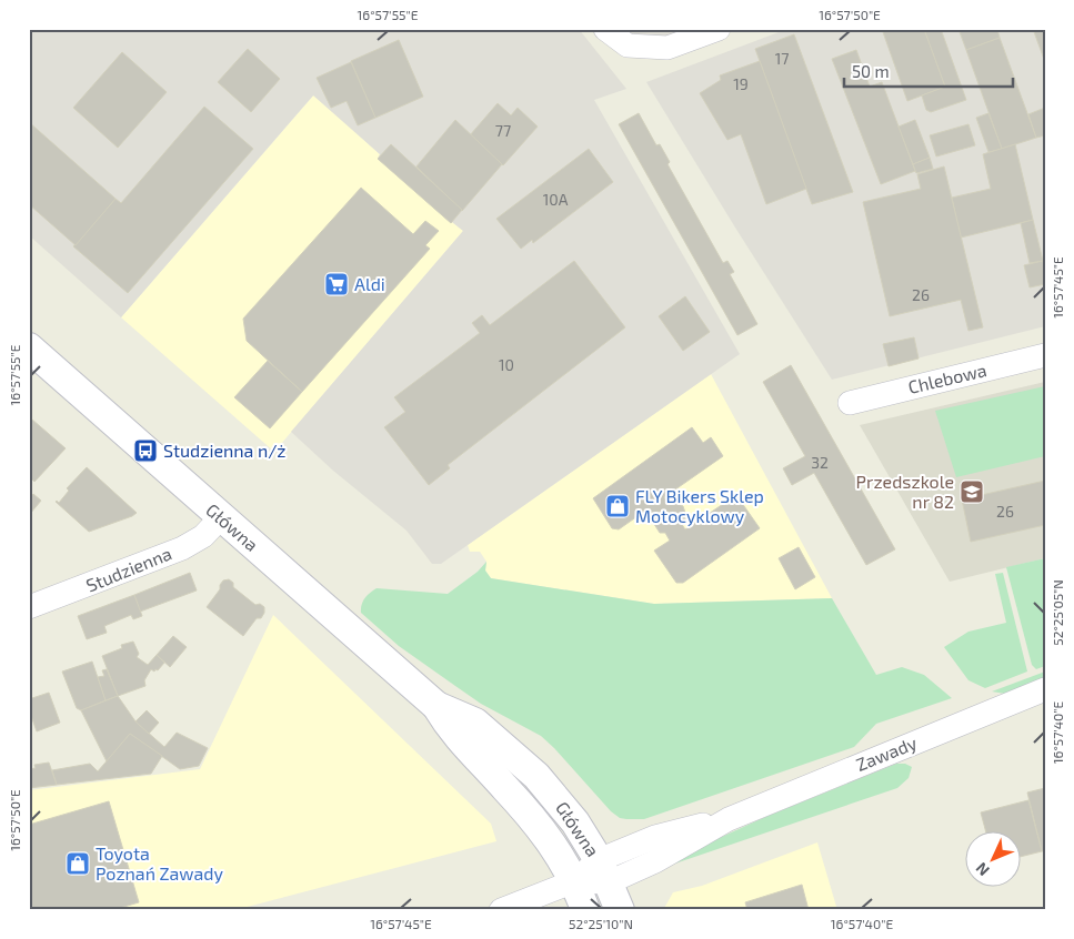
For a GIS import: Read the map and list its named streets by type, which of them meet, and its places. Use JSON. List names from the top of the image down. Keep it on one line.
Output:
{"streets":{"street":["Chlebowa","Główna","Studzienna","Zawady"]},"crossings":[["Główna","Studzienna"],["Główna","Zawady"]],"places":{"supermarket":["Aldi"],"bus stop":["Studzienna n/ż"],"school or university":["Przedszkole nr 82"],"shop":["FLY Bikers Sklep Motocyklowy","Toyota Poznań Zawady"]},"house_numbers":["17","19","77","10A","26","10","32","26"],"scale_bar":"50 m","north":"bottom left","coordinates":["16°57'55\"E","16°57'50\"E","16°57'45\"E","52°25'05\"N","16°57'40\"E","52°25'10\"N"]}
